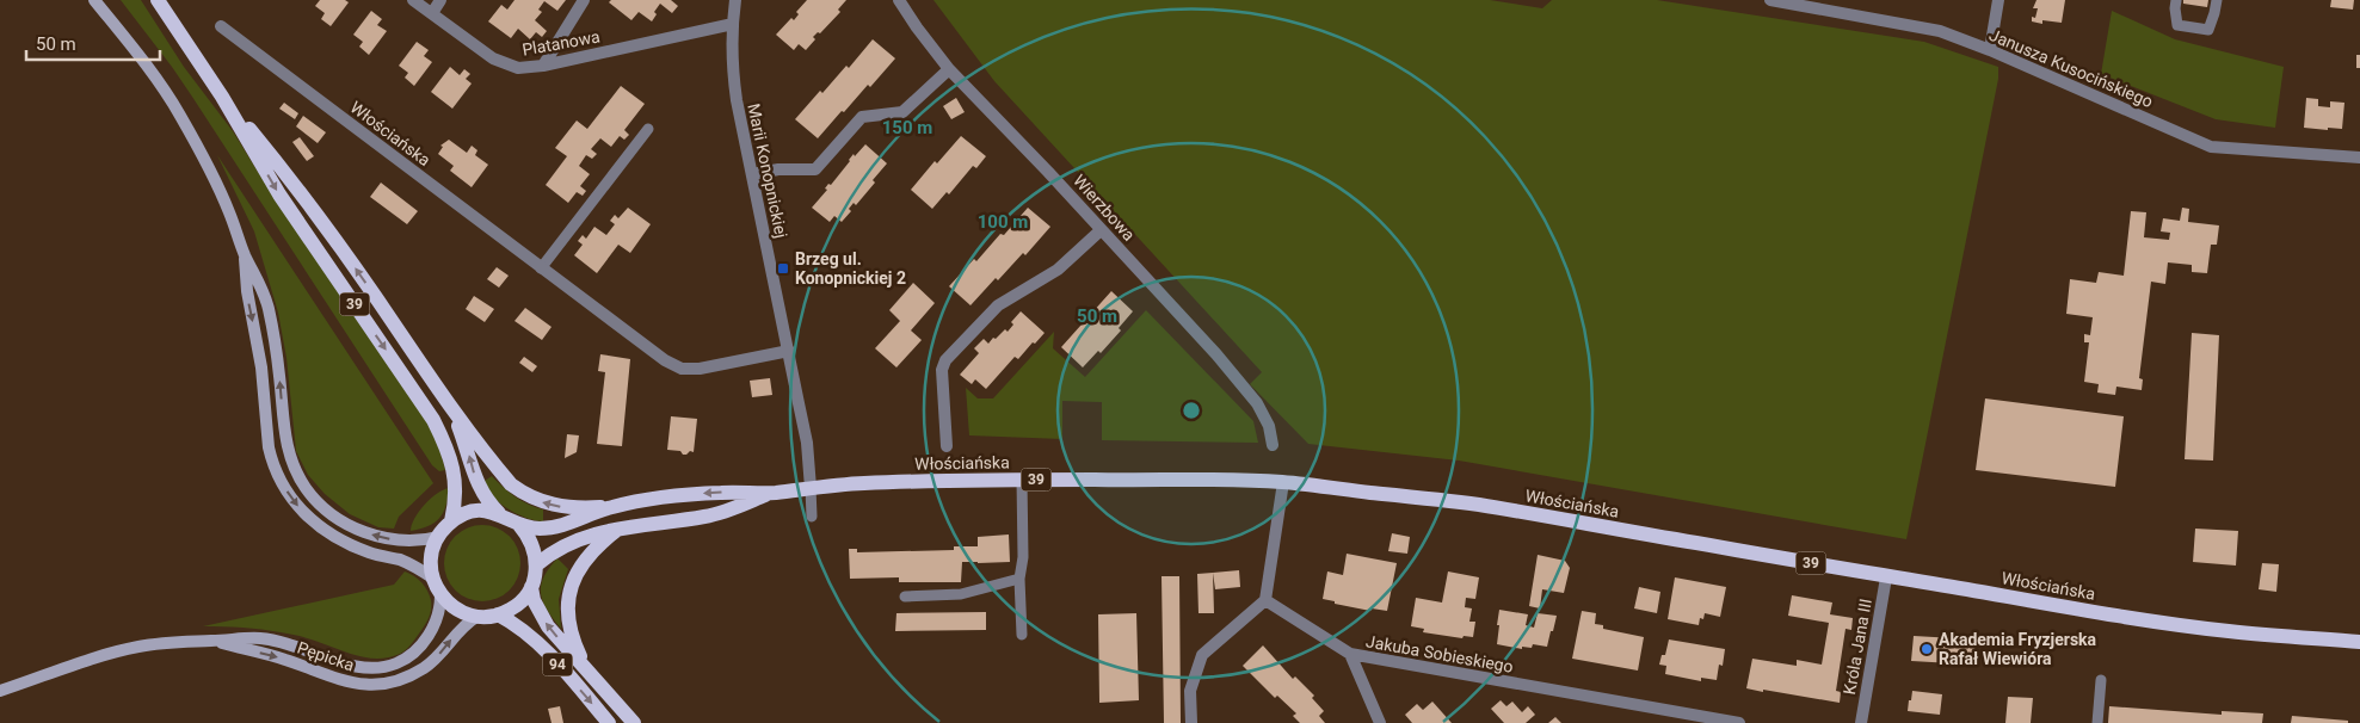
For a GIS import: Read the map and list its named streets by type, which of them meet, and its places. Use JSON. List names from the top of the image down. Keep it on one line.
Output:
{"streets":{"main road":["Włościańska","39","94"],"street":["Platanowa","Janusza Kusocińskiego","Marii Konopnickiej","Wierzbowa","Króla Jana III","Jakuba Sobieskiego","Pępicka"]},"crossings":[["Platanowa","Marii Konopnickiej"],["Włościańska","Marii Konopnickiej"],["Włościańska","39"],["Włościańska","Króla Jana III"],["Włościańska","Pępicka"],["Włościańska","94"],["39","Pępicka"],["39","94"],["Pępicka","94"]],"places":{"transit":["Brzeg ul. Konopnickiej 2"],"other":["Akademia Fryzjerska Rafał Wiewióra"]},"scale_bar":"50 m","rings":["150 m","100 m","50 m"]}
